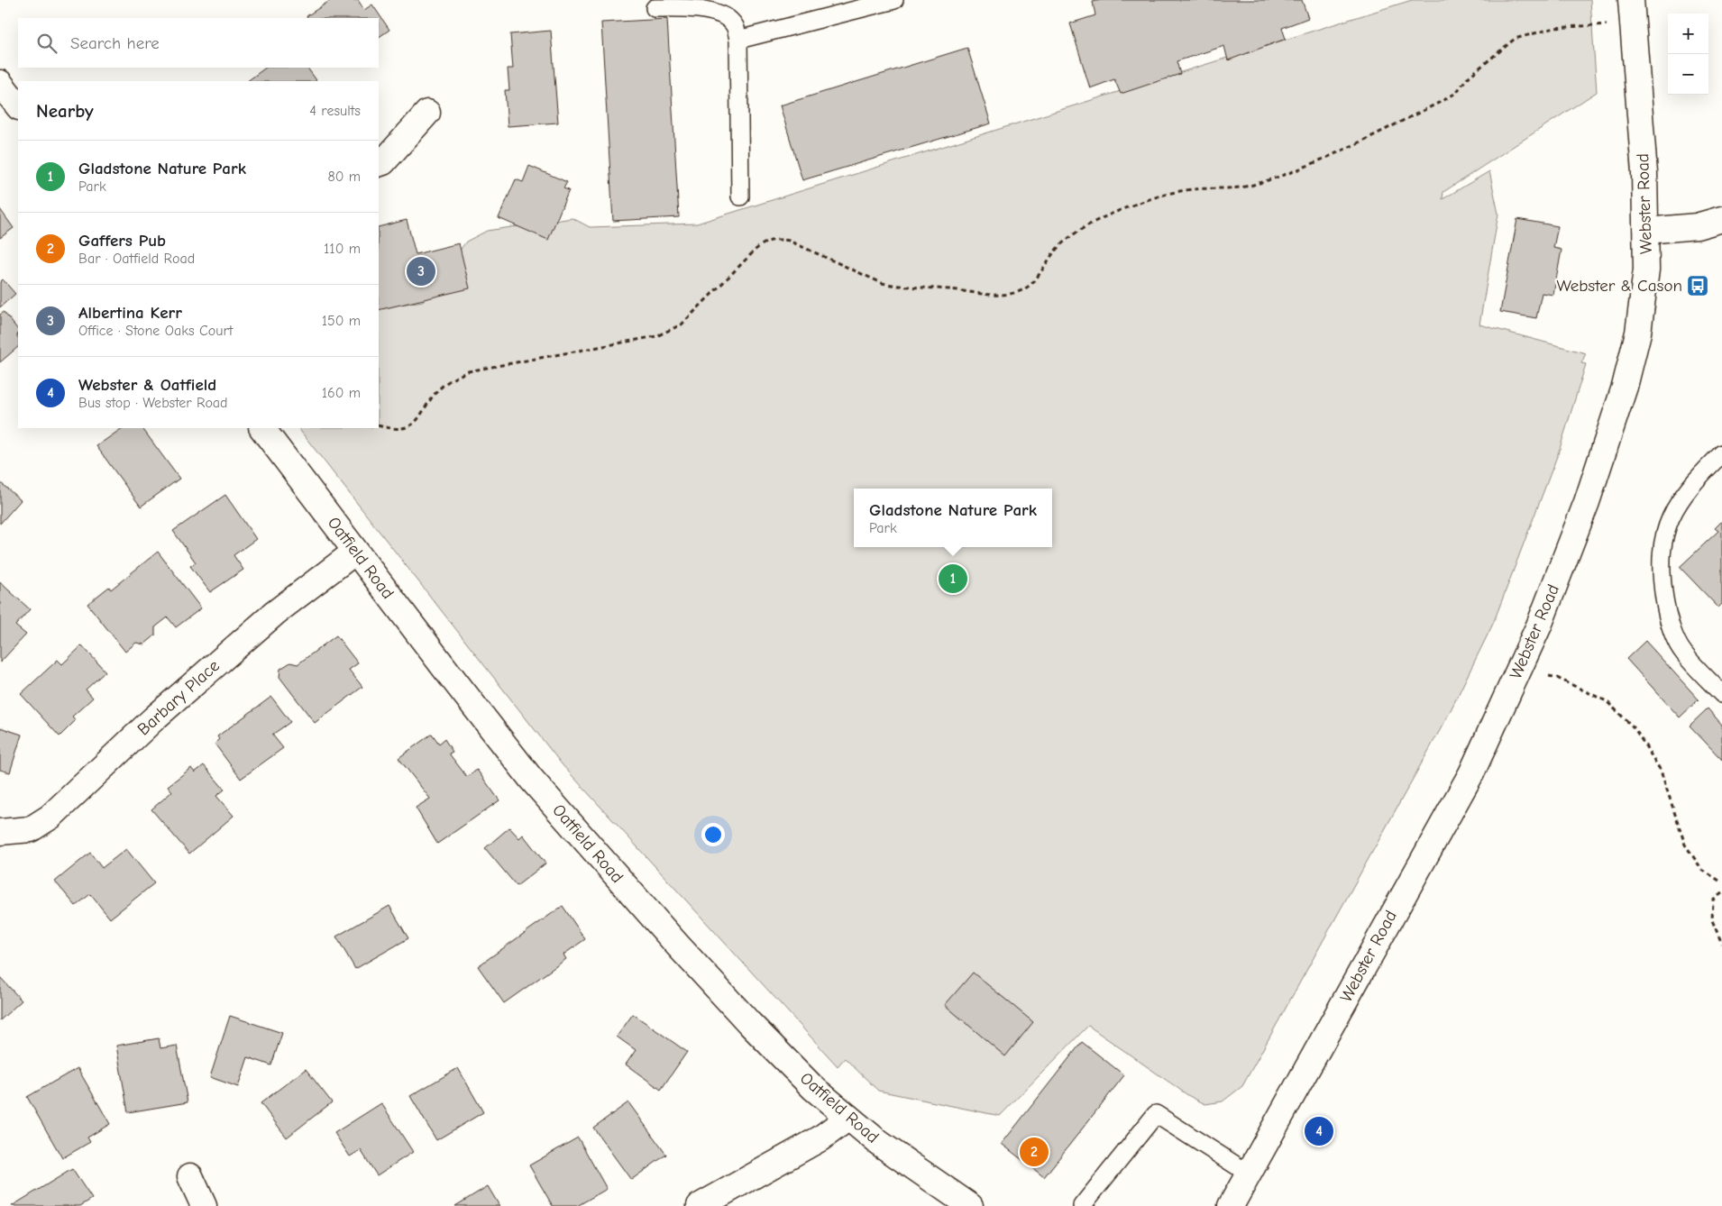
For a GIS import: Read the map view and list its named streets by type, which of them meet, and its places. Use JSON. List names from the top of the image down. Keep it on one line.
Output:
{"streets":{"street":["Webster Road","Oatfield Road","Barbary Place"]},"crossings":[["Oatfield Road","Barbary Place"]],"places":{"bus stop":["Webster & Cason"]},"page":{"map_buttons":["+","−"],"search":"Search here","heading":["Nearby","4 results"],"list":[{"mark":"1","name":"Gladstone Nature Park","note":"Park","value":"80 m"},{"mark":"2","name":"Gaffers Pub","note":"Bar · Oatfield Road","value":"110 m"},{"mark":"3","name":"Albertina Kerr","note":"Office · Stone Oaks Court","value":"150 m"},{"mark":"4","name":"Webster & Oatfield","note":"Bus stop · Webster Road","value":"160 m"}],"pins":["3","1","4","2"],"popup":["Gladstone Nature Park","Park"]}}
